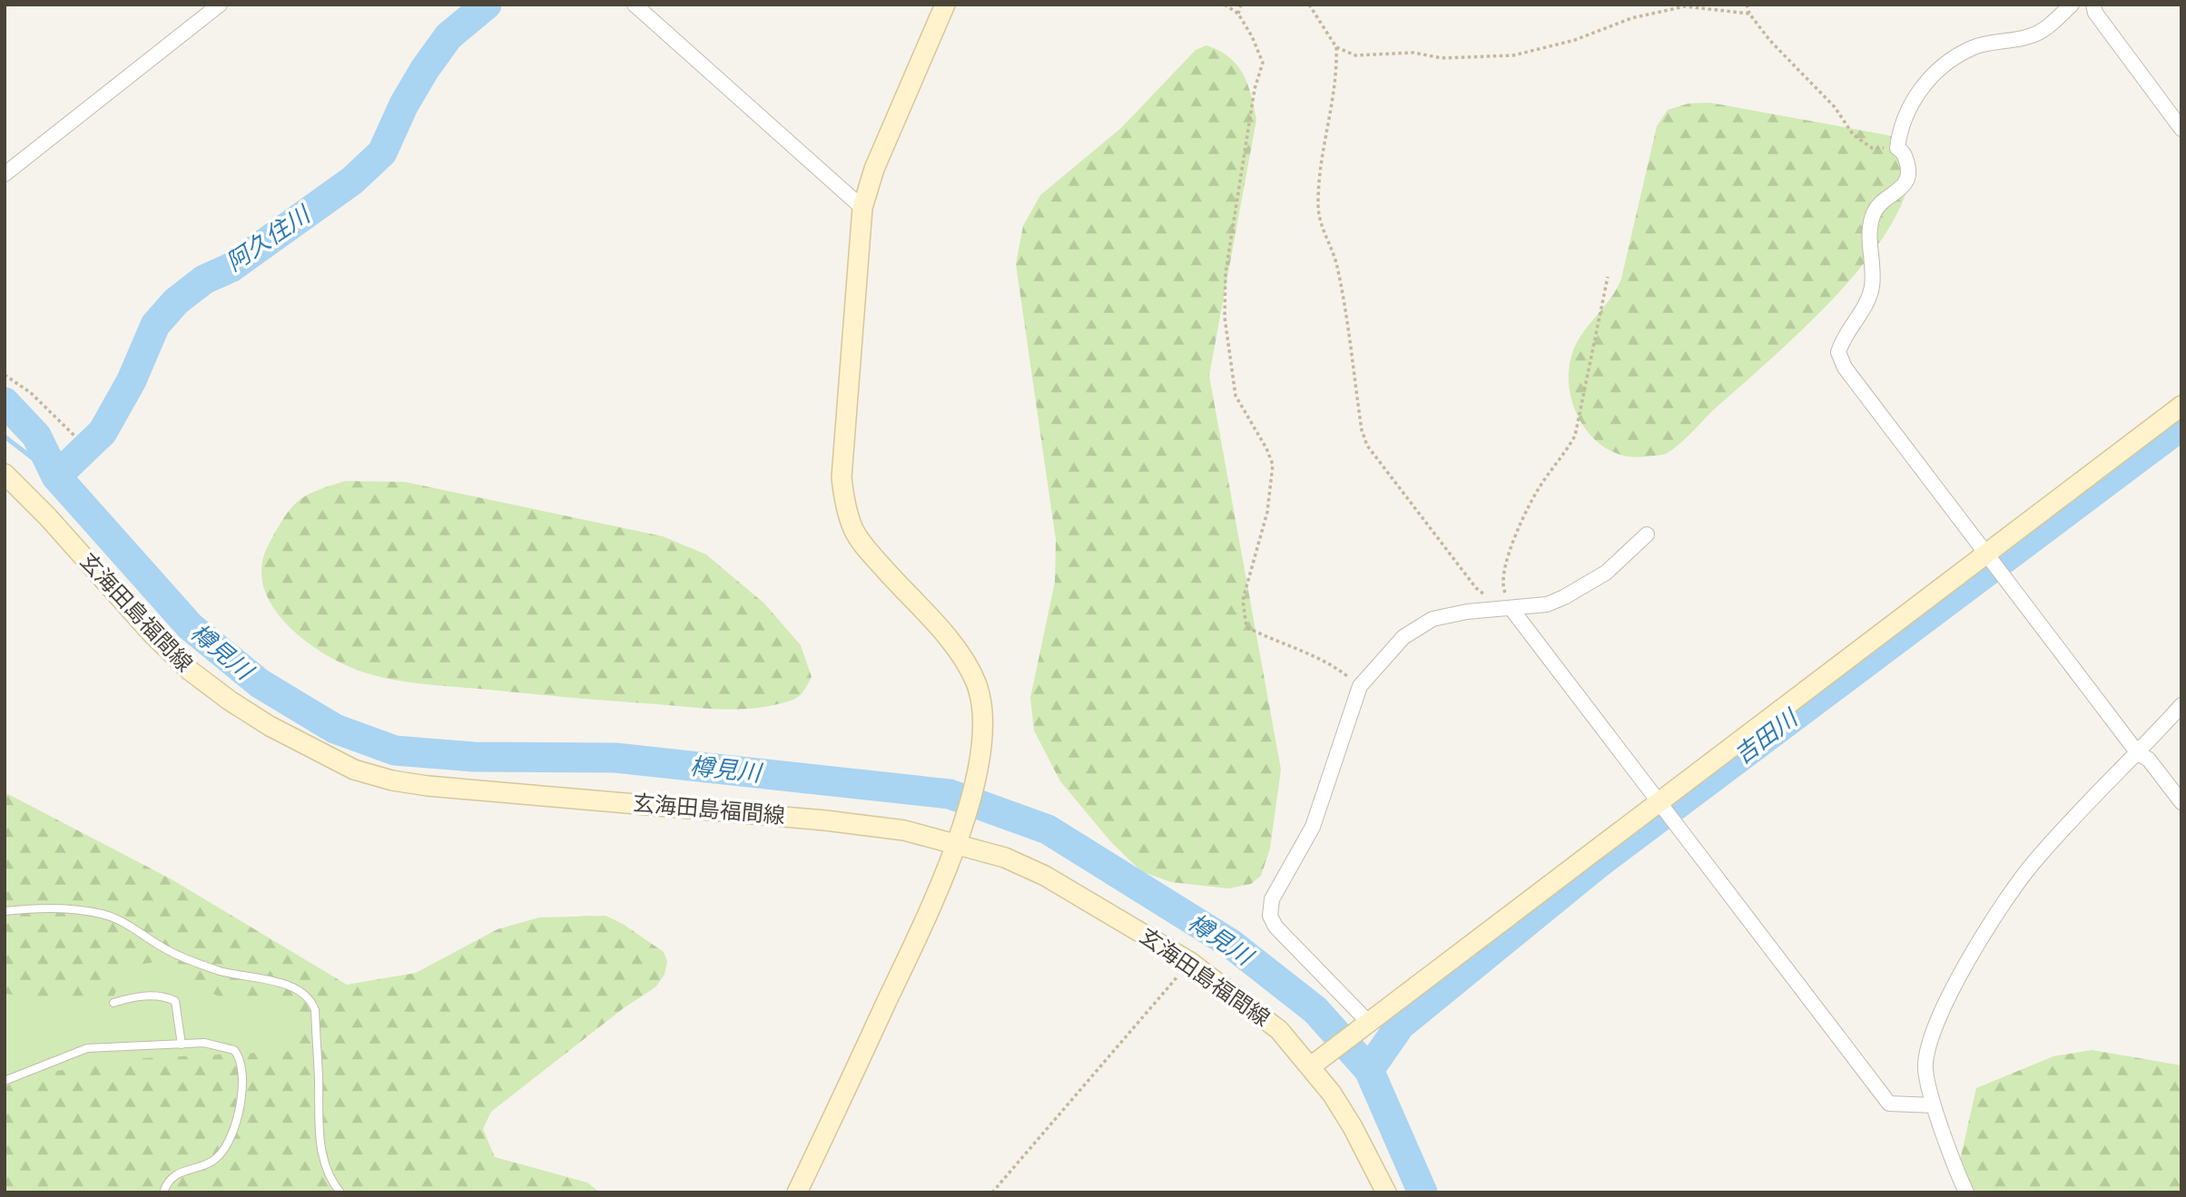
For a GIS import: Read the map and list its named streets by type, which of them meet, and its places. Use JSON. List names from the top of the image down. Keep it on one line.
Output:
{"streets":{"street":["玄海田島福間線"]},"water":["阿久住川","樽見川","吉田川"]}
